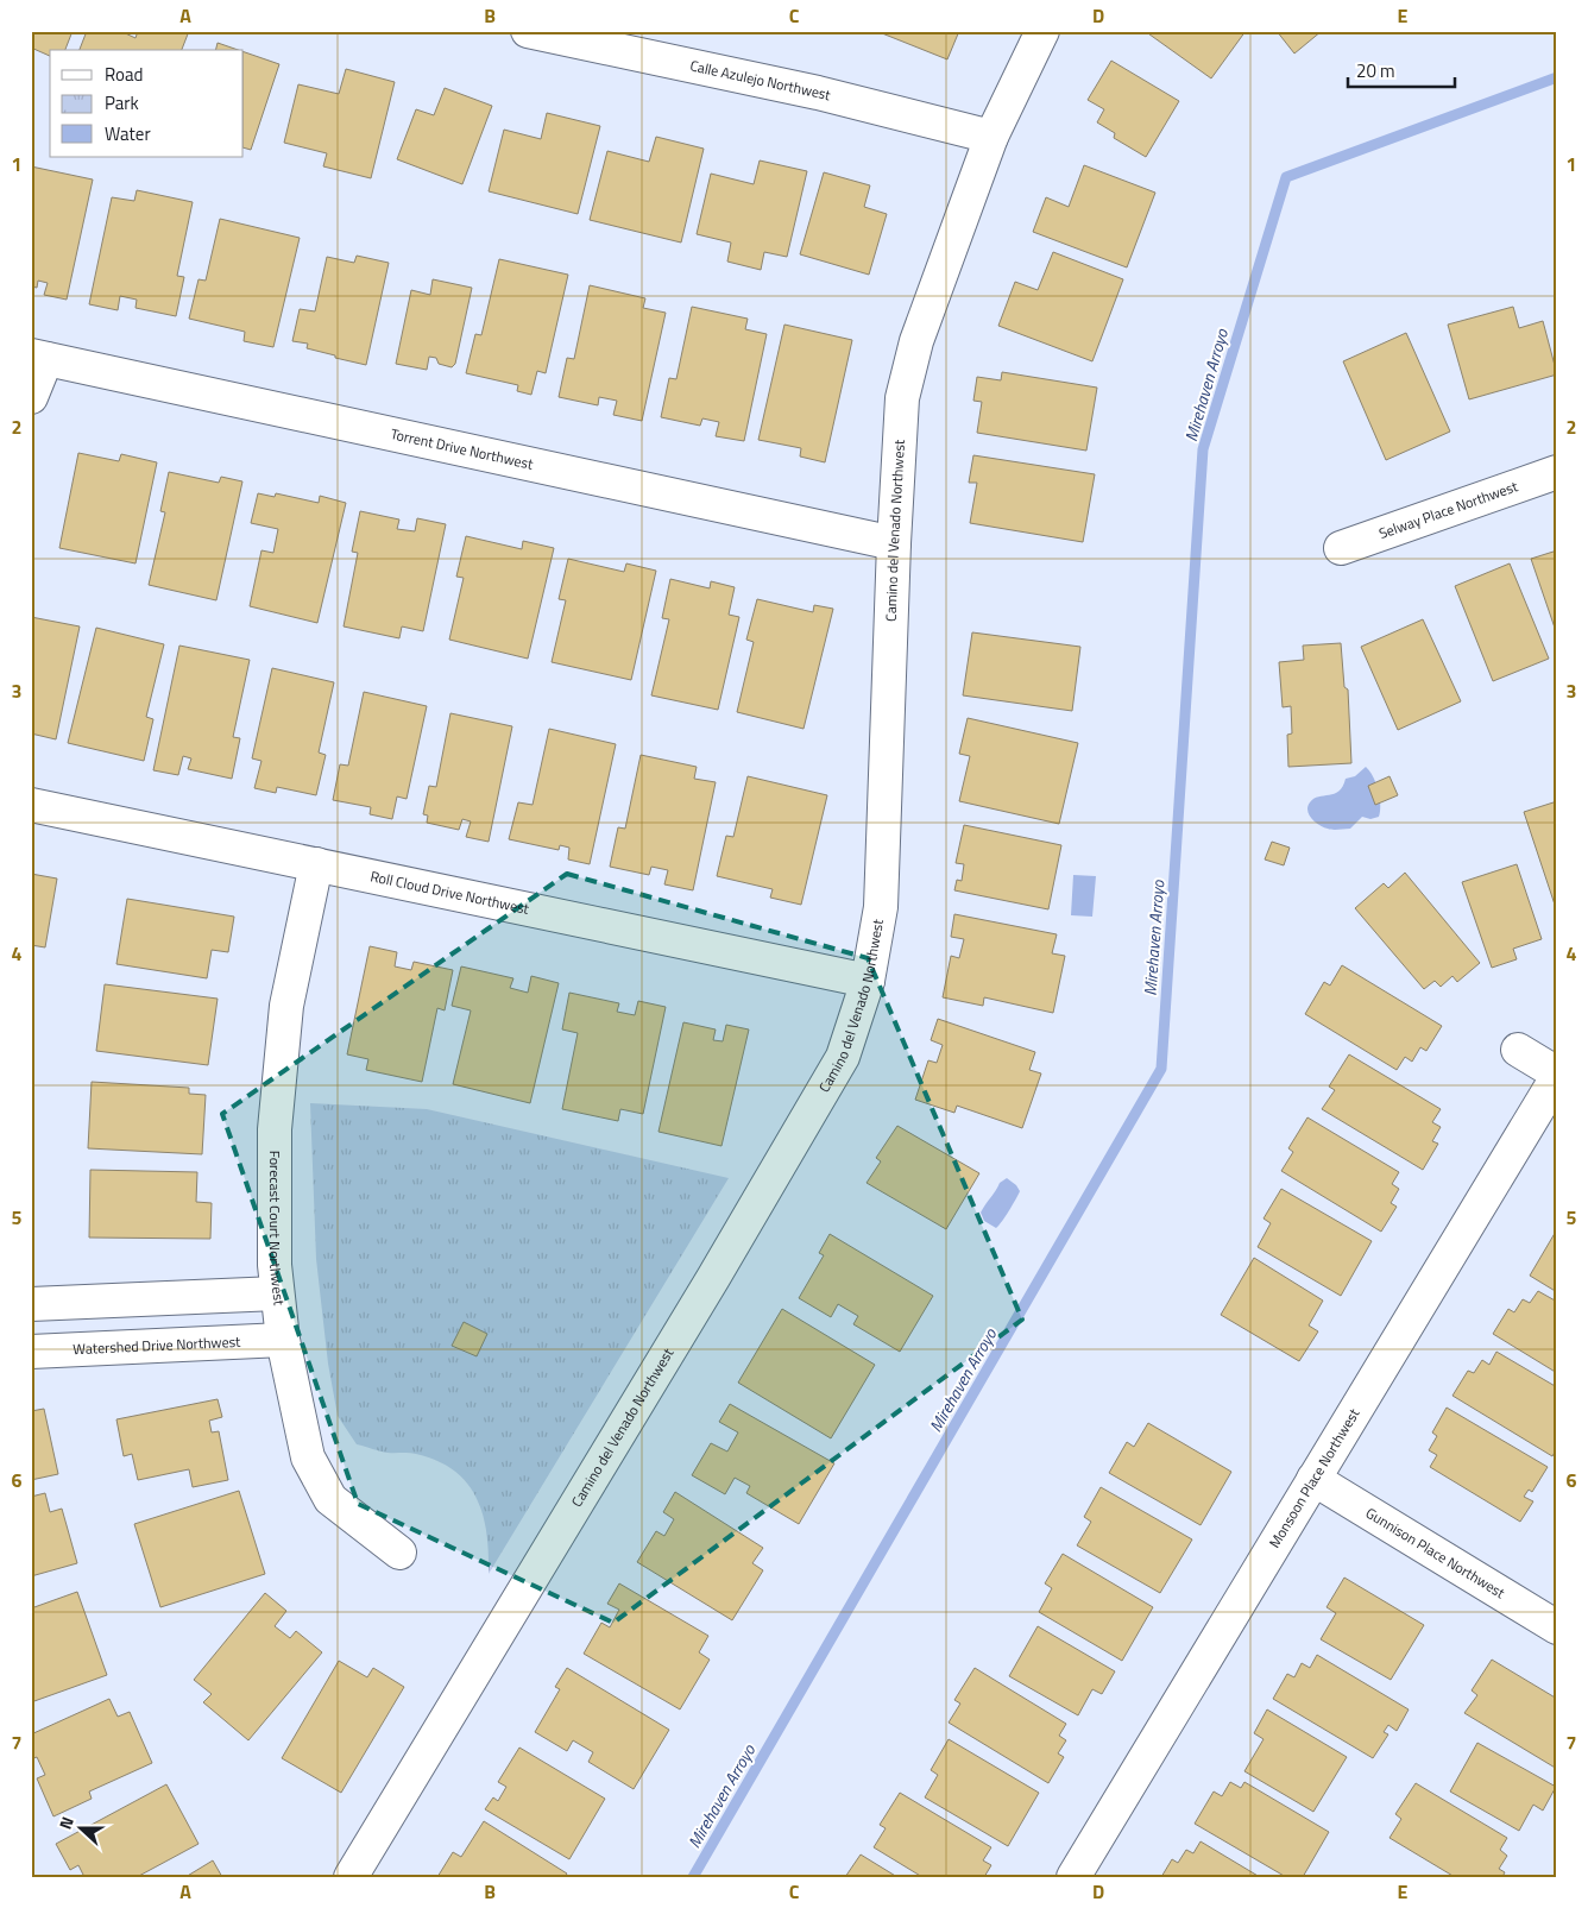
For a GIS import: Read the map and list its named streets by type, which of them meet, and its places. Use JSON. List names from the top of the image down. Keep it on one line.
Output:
{"streets":{"street":["Calle Azulejo Northwest","Torrent Drive Northwest","Selway Place Northwest","Camino del Venado Northwest","Roll Cloud Drive Northwest","Forecast Court Northwest","Watershed Drive Northwest","Monsoon Place Northwest","Gunnison Place Northwest"]},"crossings":[["Calle Azulejo Northwest","Camino del Venado Northwest"],["Torrent Drive Northwest","Camino del Venado Northwest"],["Camino del Venado Northwest","Roll Cloud Drive Northwest"],["Roll Cloud Drive Northwest","Forecast Court Northwest"],["Forecast Court Northwest","Watershed Drive Northwest"],["Monsoon Place Northwest","Gunnison Place Northwest"]],"water":["Mirehaven Arroyo"],"legend":["Road","Park","Water"],"scale_bar":"20 m","north":"left","grid":{"columns":["A","B","C","D","E"],"rows":["1","2","3","4","5","6","7"]}}
